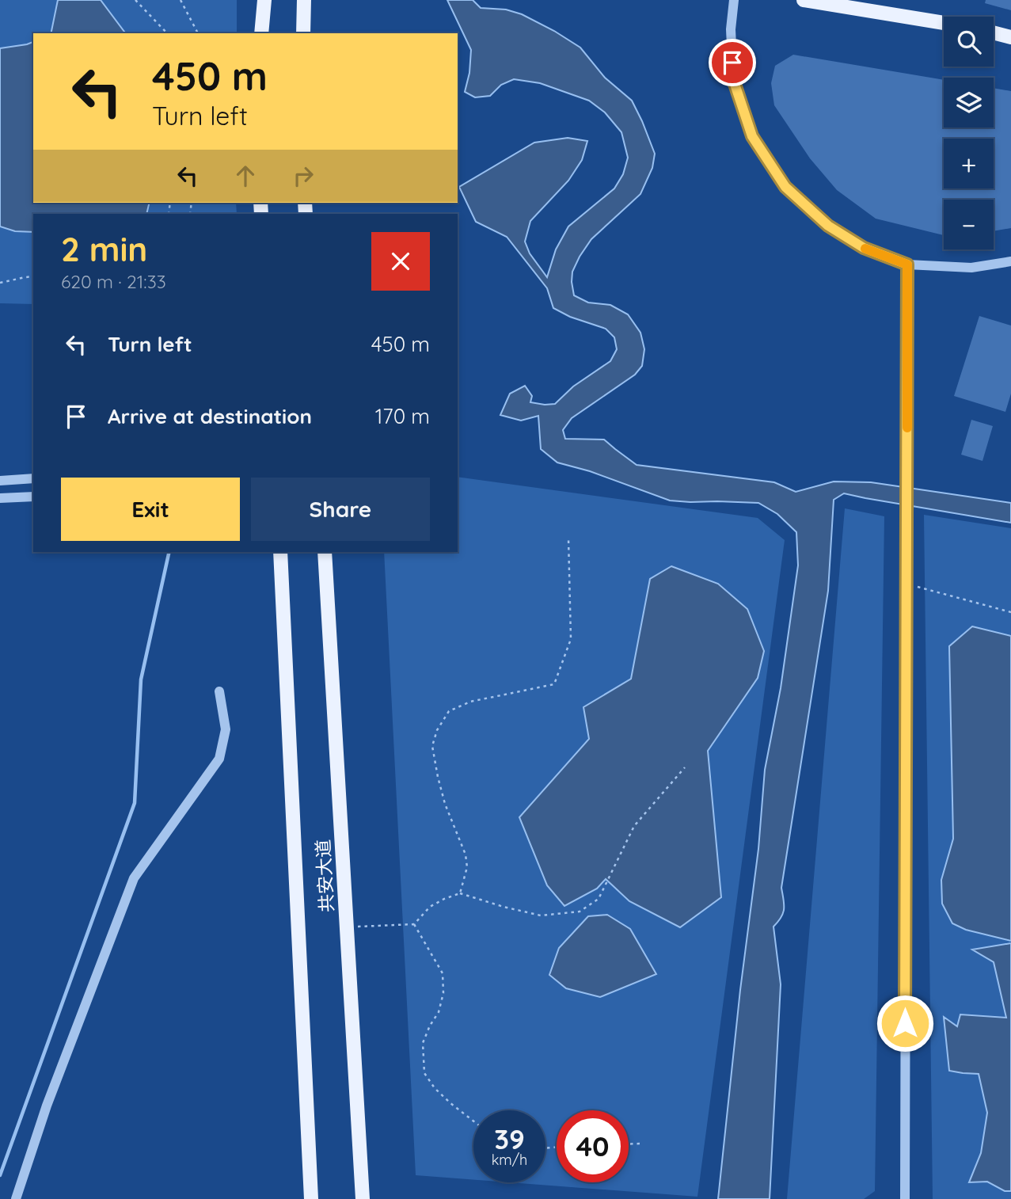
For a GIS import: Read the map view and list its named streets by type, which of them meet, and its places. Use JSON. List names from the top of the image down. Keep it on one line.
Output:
{"streets":{"main road":["共安大道"]},"page":{"map_buttons":["+","−"],"turn":["450 m","Turn left"],"heading":["2 min","620 m · 21:33"],"list":[{"name":"Turn left","value":"450 m"},{"name":"Arrive at destination","value":"170 m"}],"buttons":["Exit","Share"],"speed":"39 km/h","limit":"40"}}
